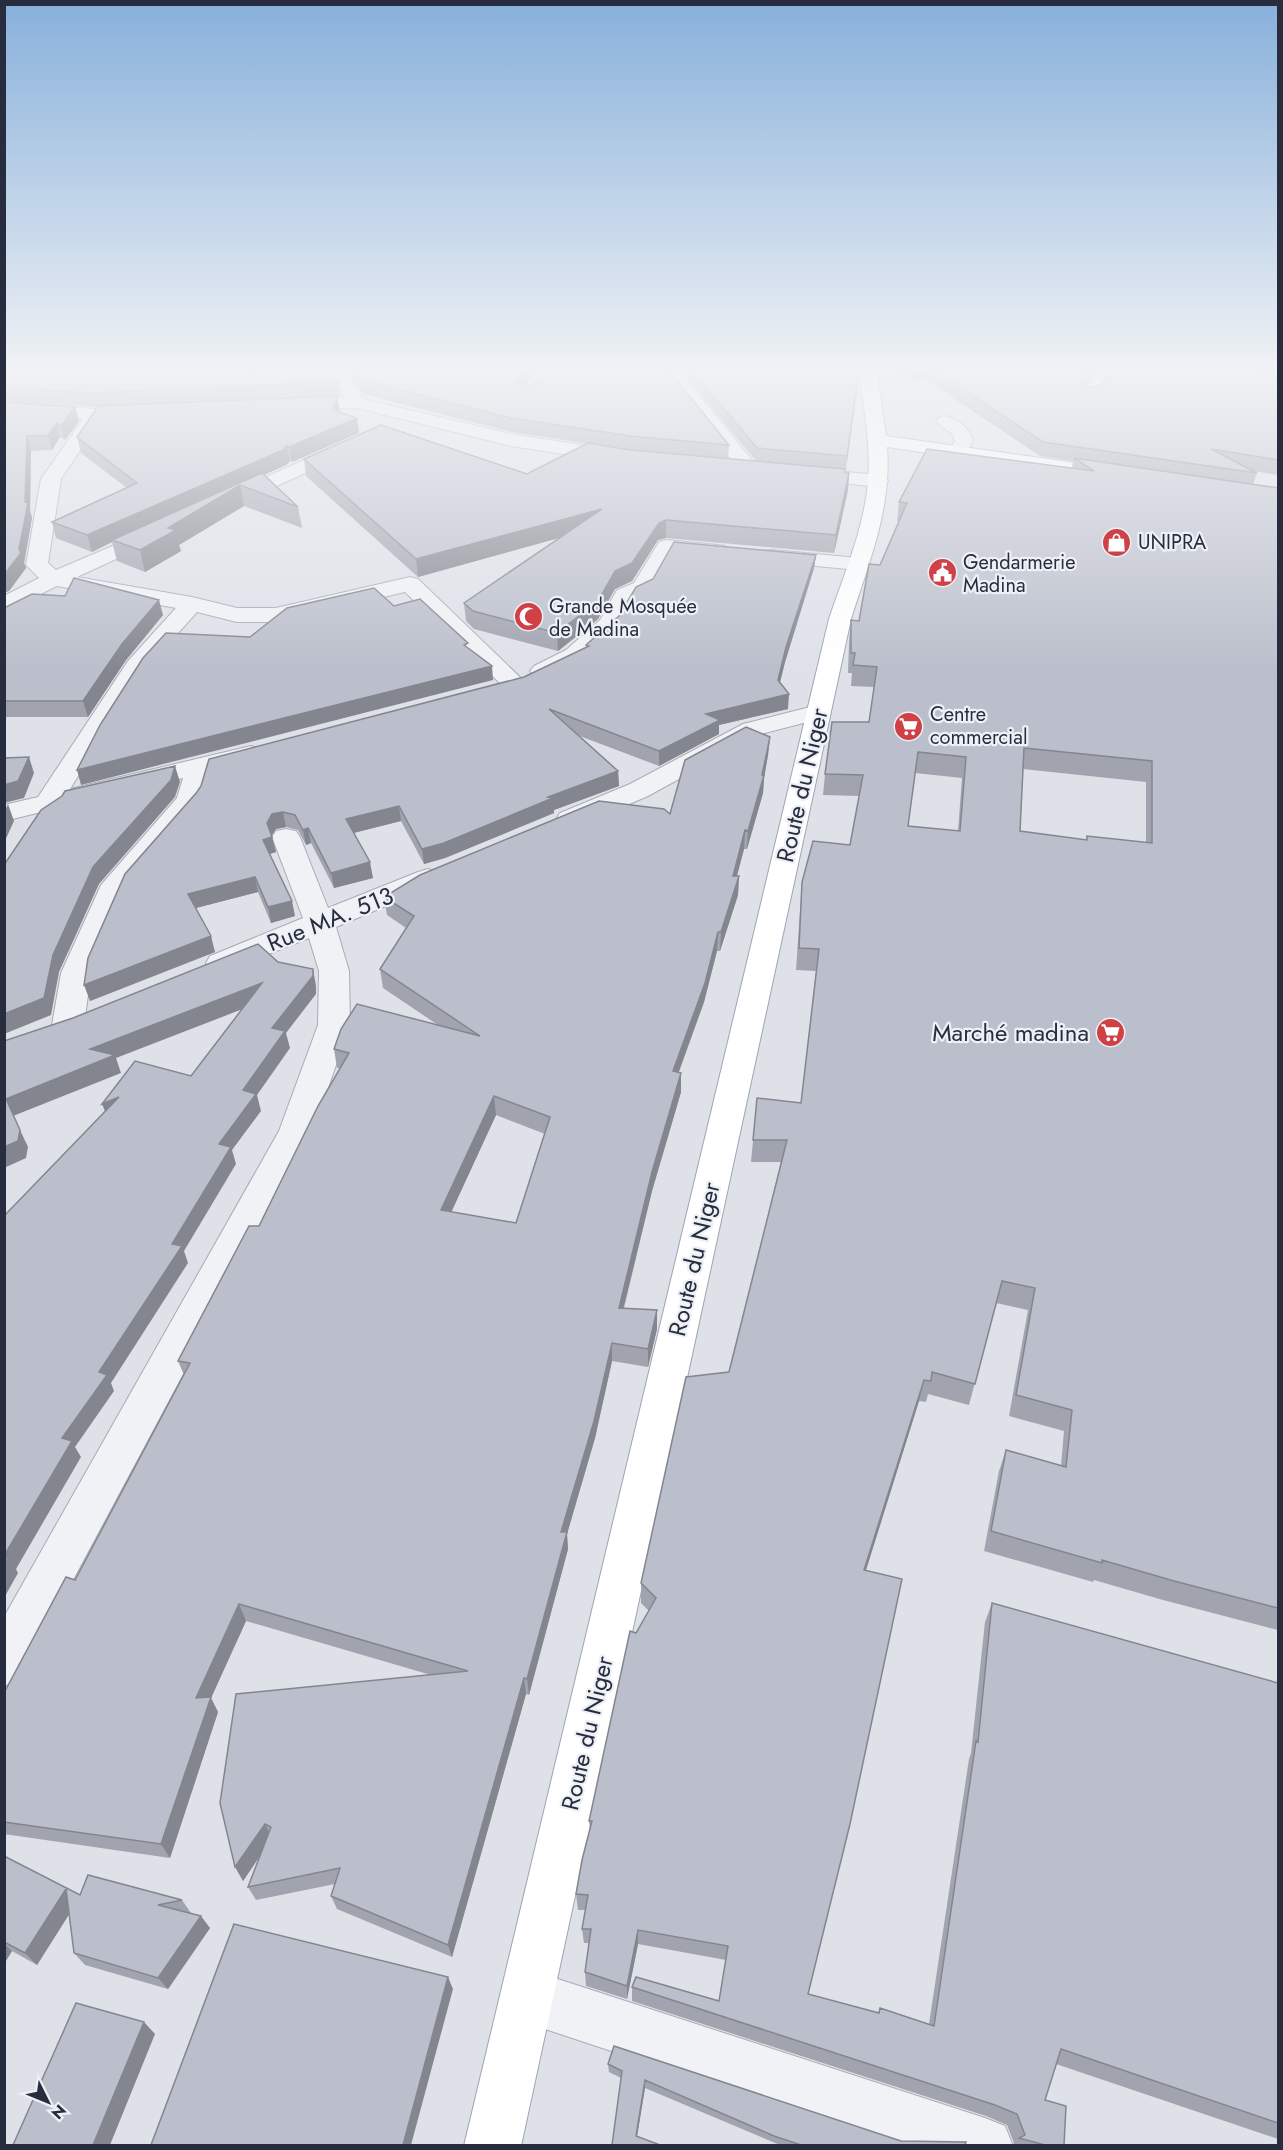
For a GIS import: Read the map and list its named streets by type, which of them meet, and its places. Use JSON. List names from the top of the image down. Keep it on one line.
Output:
{"streets":{"main road":["Route du Niger"],"street":["Rue MA. 513"]},"places":{"shop":["UNIPRA"],"public building":["Gendarmerie Madina"],"mosque":["Grande Mosquée de Madina"],"supermarket":["Centre commercial","Marché madina"]},"north":"bottom right"}
